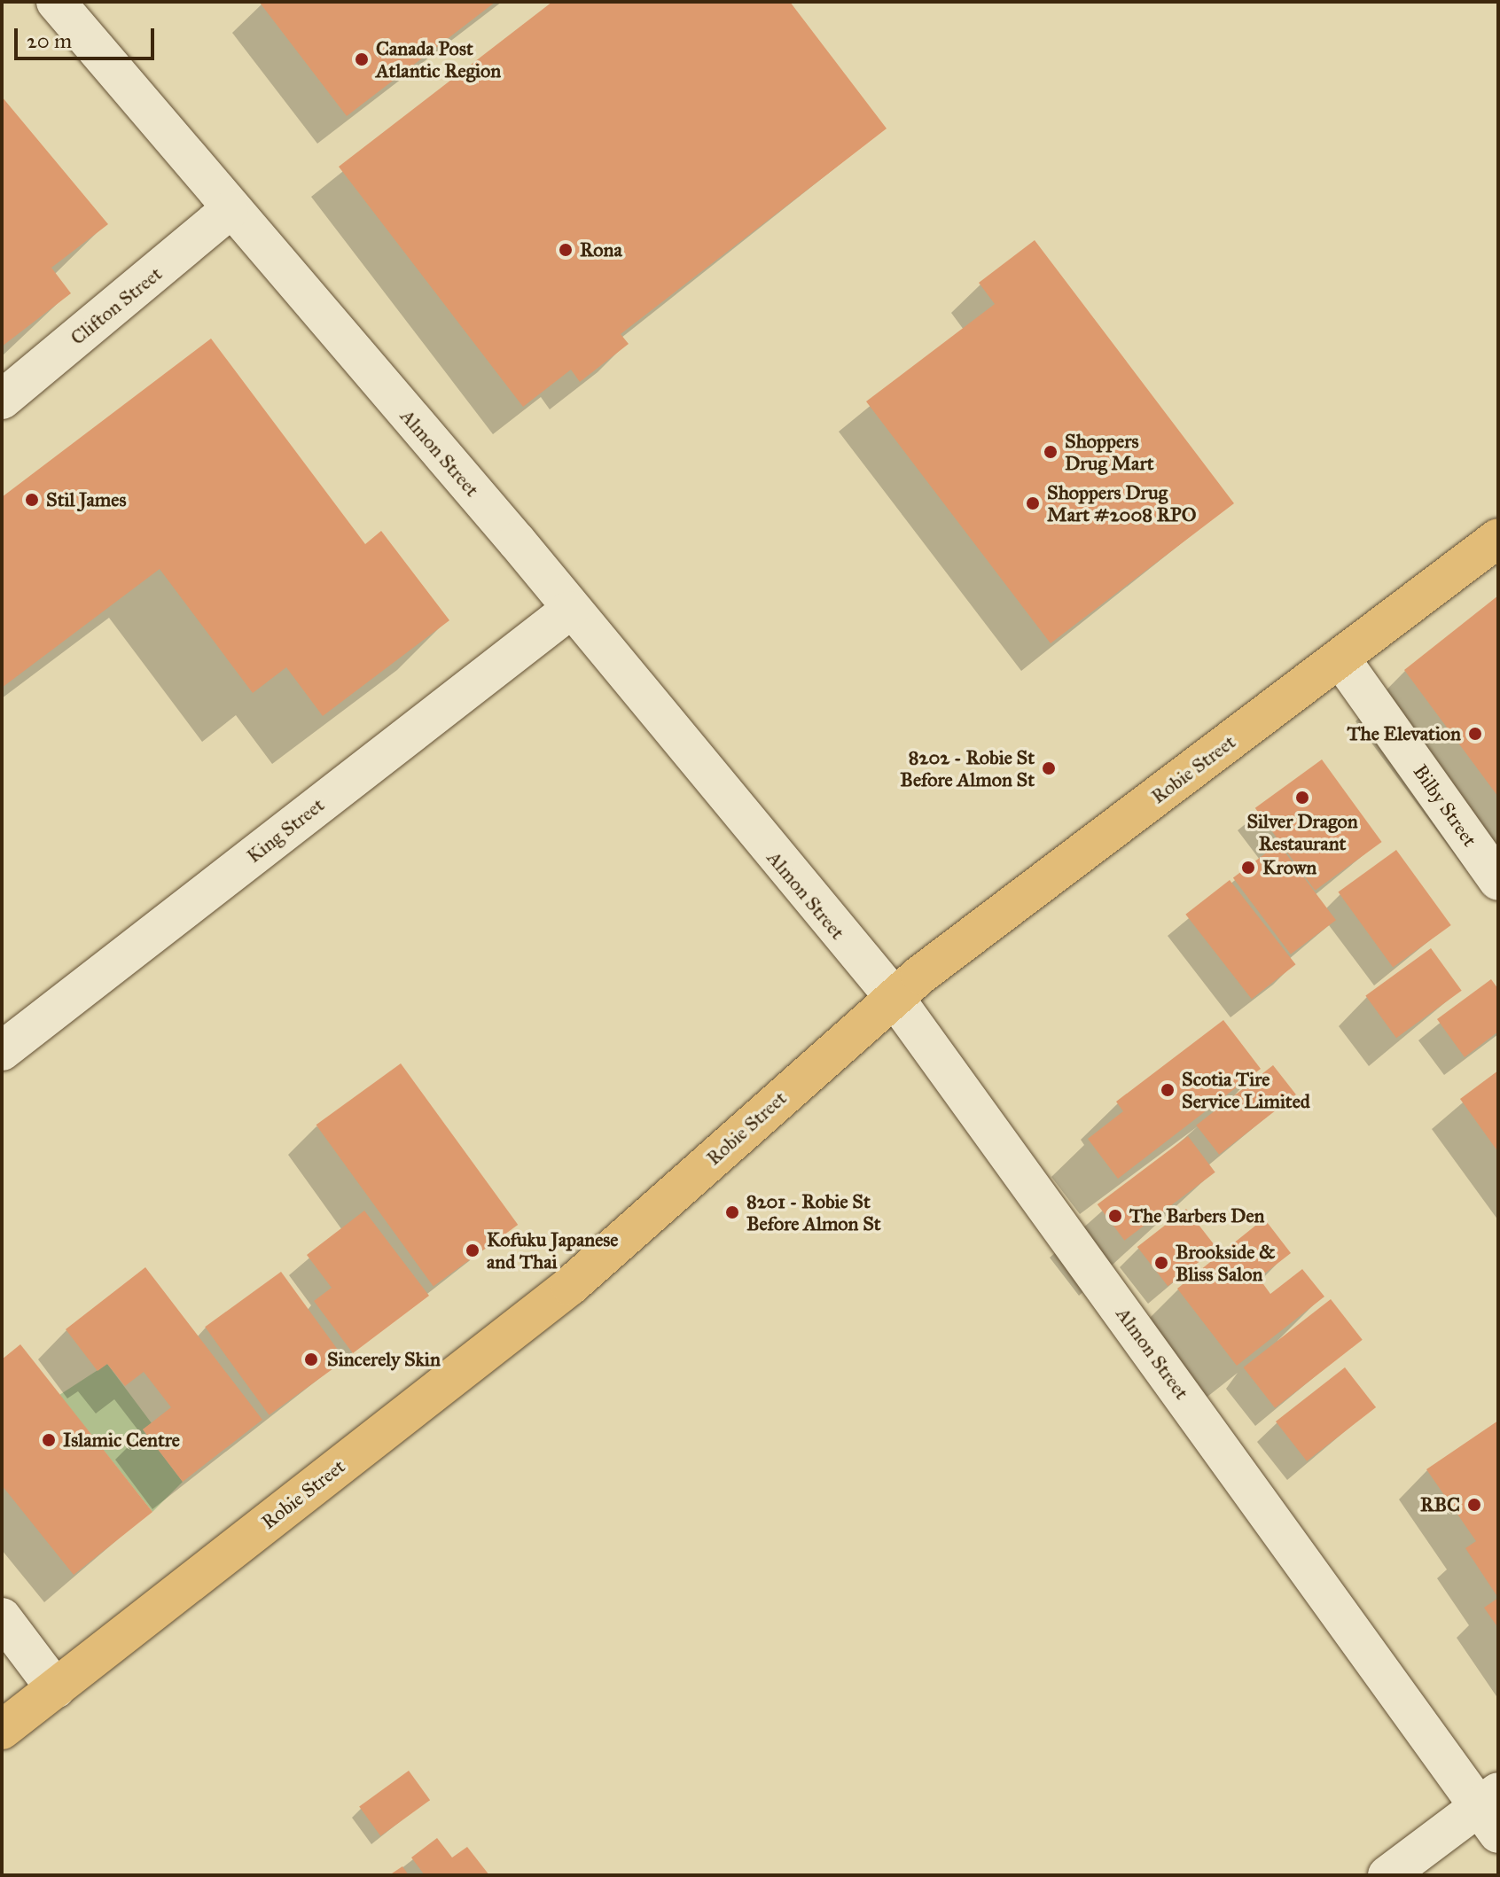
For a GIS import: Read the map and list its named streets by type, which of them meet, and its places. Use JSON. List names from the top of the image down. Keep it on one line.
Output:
{"streets":{"main road":["Robie Street"],"street":["Clifton Street","Almon Street","Bilby Street","King Street"]},"crossings":[["Clifton Street","Almon Street"],["Almon Street","Robie Street"],["Almon Street","King Street"],["Robie Street","Bilby Street"]],"places":["Canada Post Atlantic Region","Rona","Shoppers Drug Mart","Stil James","Shoppers Drug Mart #2008 RPO","The Elevation","8202 - Robie St Before Almon St","Silver Dragon Restaurant","Krown","Scotia Tire Service Limited","8201 - Robie St Before Almon St","The Barbers Den","Kofuku Japanese and Thai","Brookside & Bliss Salon","Sincerely Skin","Islamic Centre","RBC"],"scale_bar":"20 m"}
